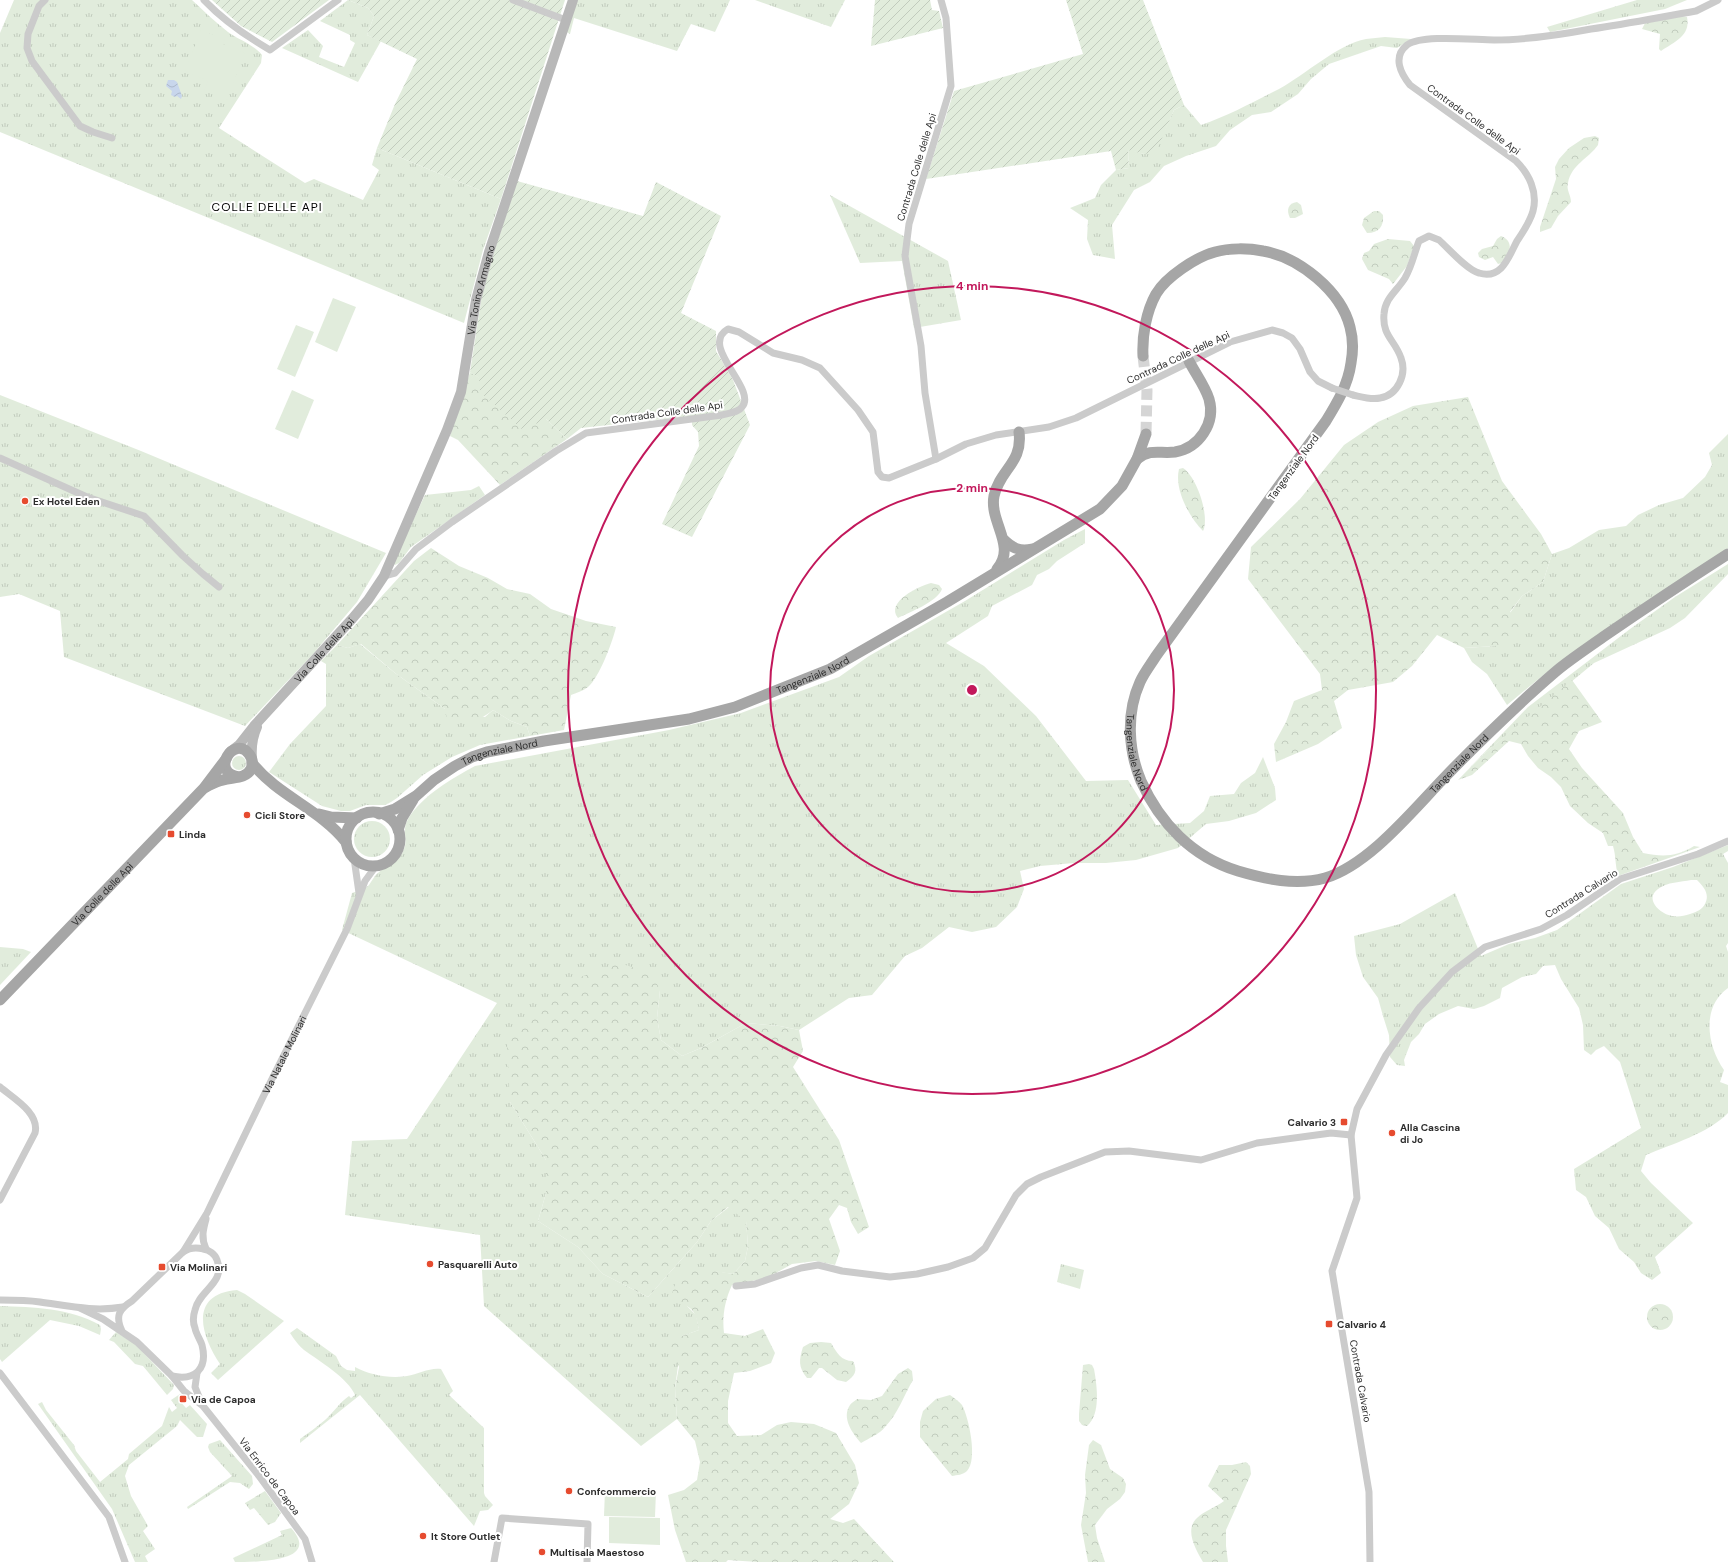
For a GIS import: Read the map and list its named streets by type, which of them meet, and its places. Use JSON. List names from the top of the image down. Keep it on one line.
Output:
{"streets":{"main road":["Tangenziale Nord","Via Colle delle Api"],"street":["Contrada Colle delle Api","Via Tonino Armagno","Contrada Calvario","Via Natale Molinari","Via Enrico de Capoa"]},"crossings":[["Contrada Colle delle Api","Via Tonino Armagno"],["Contrada Colle delle Api","Via Colle delle Api"],["Via Tonino Armagno","Via Colle delle Api"],["Tangenziale Nord","Via Natale Molinari"]],"districts":["COLLE DELLE API"],"places":{"other":["Ex Hotel Eden","Cicli Store","Alla Cascina di Jo","Pasquarelli Auto","Confcommercio","It Store Outlet","Multisala Maestoso"],"transit":["Linda","Calvario 3","Via Molinari","Calvario 4","Via de Capoa"]},"rings":["4 min","2 min"]}
